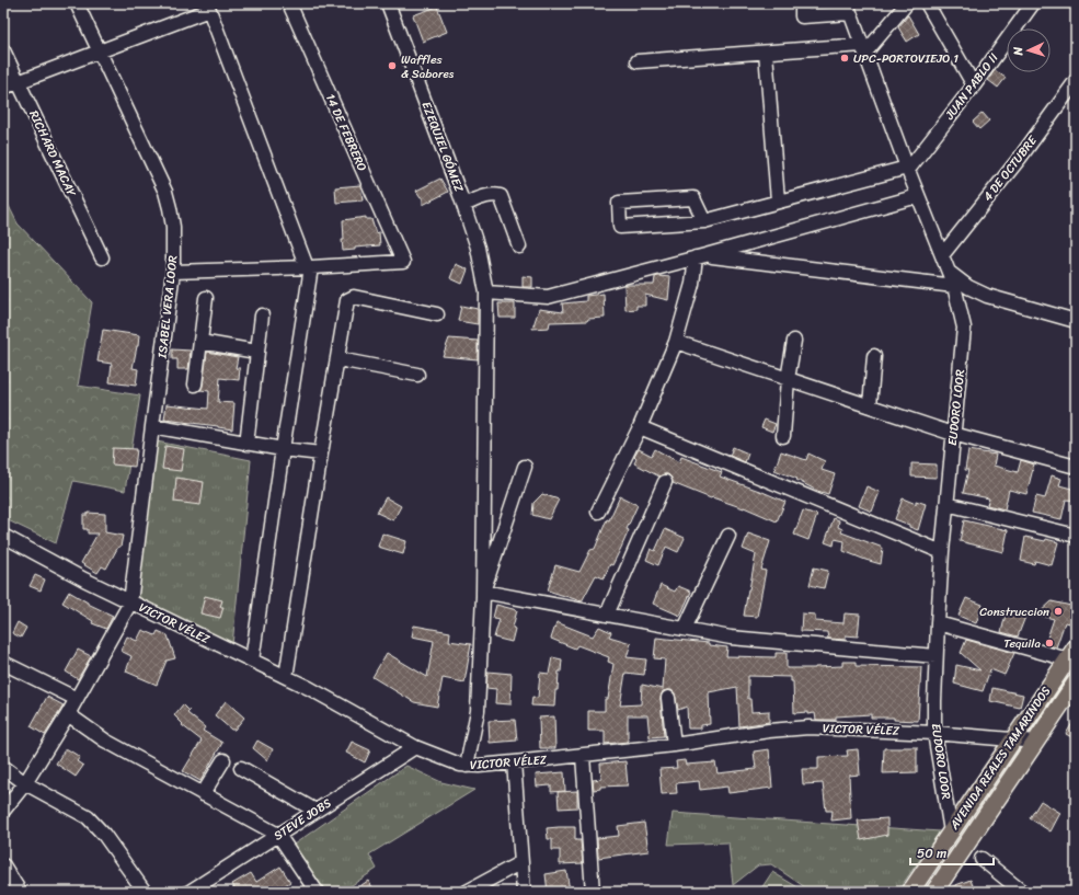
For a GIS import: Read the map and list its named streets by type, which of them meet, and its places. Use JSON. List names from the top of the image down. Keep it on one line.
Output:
{"streets":{"main road":["AVENIDA REALES TAMARINDOS"],"street":["JUAN PABLO II","14 DE FEBRERO","EZEQUIEL GÓMEZ","RICHARD MACAY","4 DE OCTUBRE","ISABEL VERA LOOR","EUDORO LOOR","VICTOR VÉLEZ","STEVE JOBS"]},"crossings":[["JUAN PABLO II","EUDORO LOOR"],["4 DE OCTUBRE","EUDORO LOOR"],["ISABEL VERA LOOR","VICTOR VÉLEZ"],["EUDORO LOOR","VICTOR VÉLEZ"],["EUDORO LOOR","AVENIDA REALES TAMARINDOS"],["VICTOR VÉLEZ","AVENIDA REALES TAMARINDOS"],["VICTOR VÉLEZ","STEVE JOBS"]],"places":["UPC-PORTOVIEJO 1","Waffles & Sabores","Construccion","Tequila"],"scale_bar":"50 m","north":"left"}
